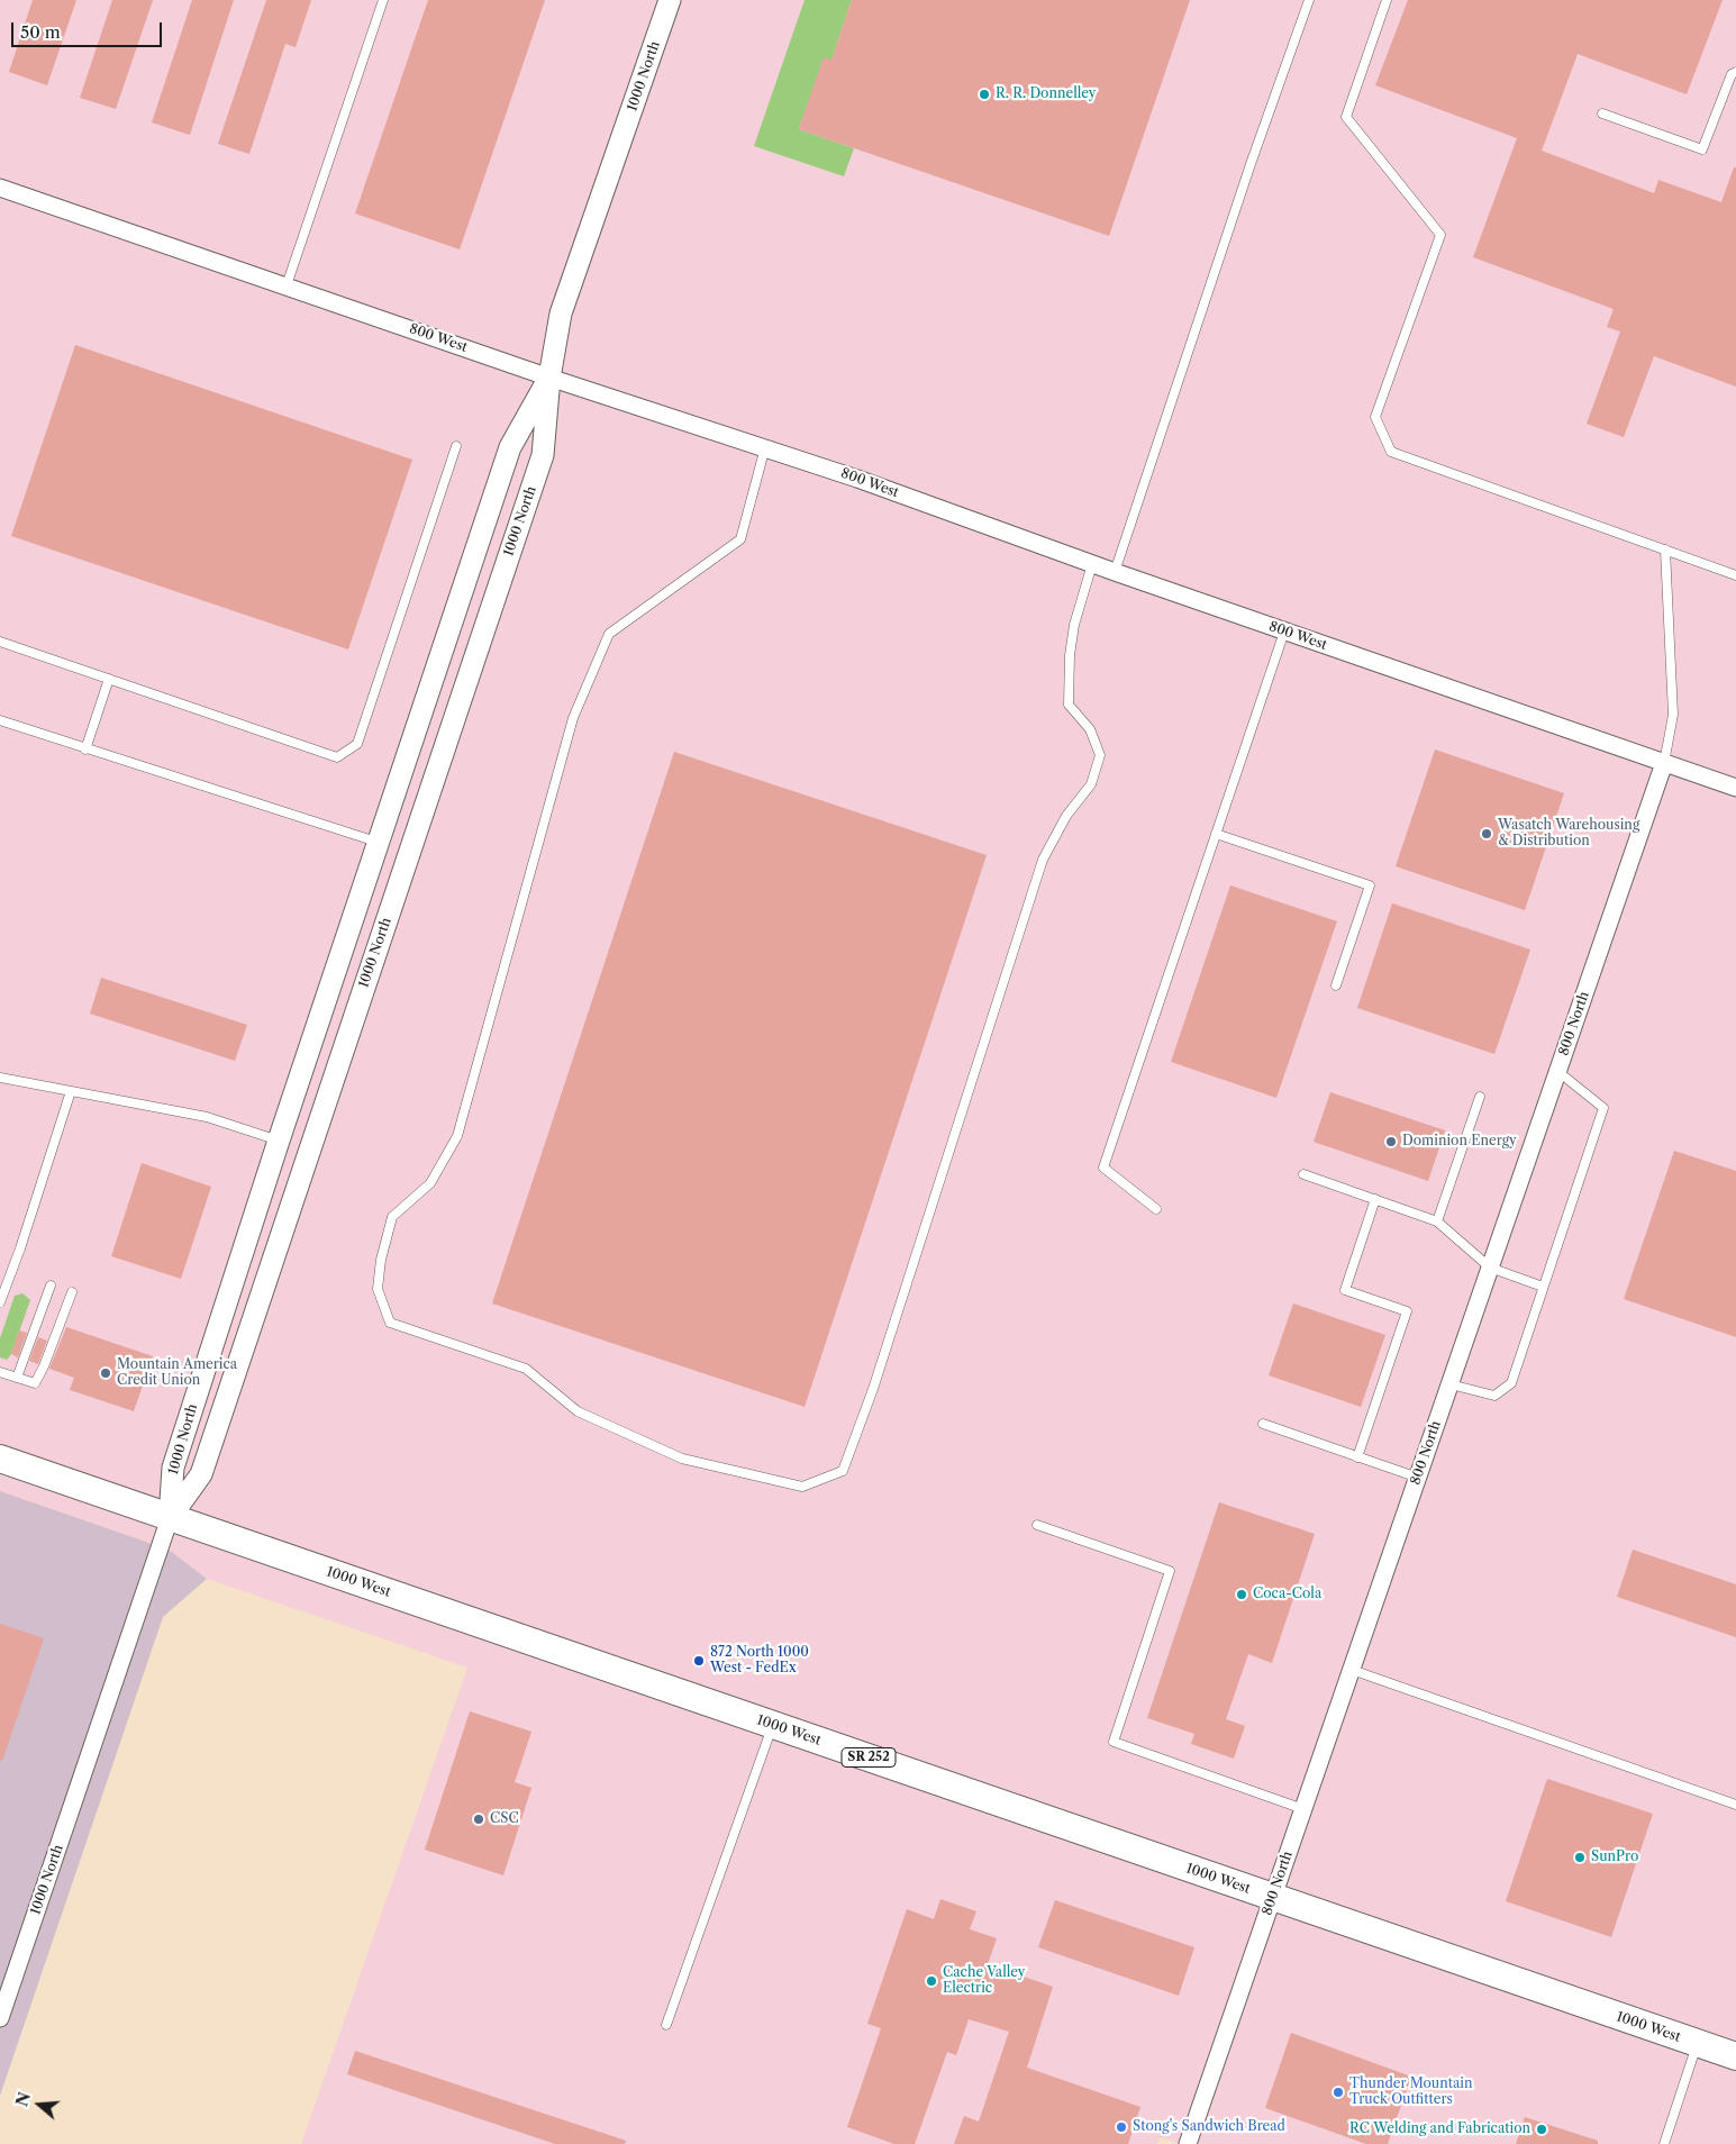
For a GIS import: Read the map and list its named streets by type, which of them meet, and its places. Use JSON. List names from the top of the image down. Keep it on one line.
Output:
{"streets":{"main road":["1000 West","SR 252"],"street":["1000 North","800 West","800 North"]},"crossings":[["1000 North","800 West"],["1000 North","1000 West"],["800 West","800 North"],["800 North","1000 West"]],"places":["R. R. Donnelley","Wasatch Warehousing & Distribution","Dominion Energy","Mountain America Credit Union","Coca-Cola","872 North 1000 West - FedEx","CSC","SunPro","Cache Valley Electric","Thunder Mountain Truck Outfitters","Stong's Sandwich Bread","RC Welding and Fabrication"],"scale_bar":"50 m","north":"left"}
